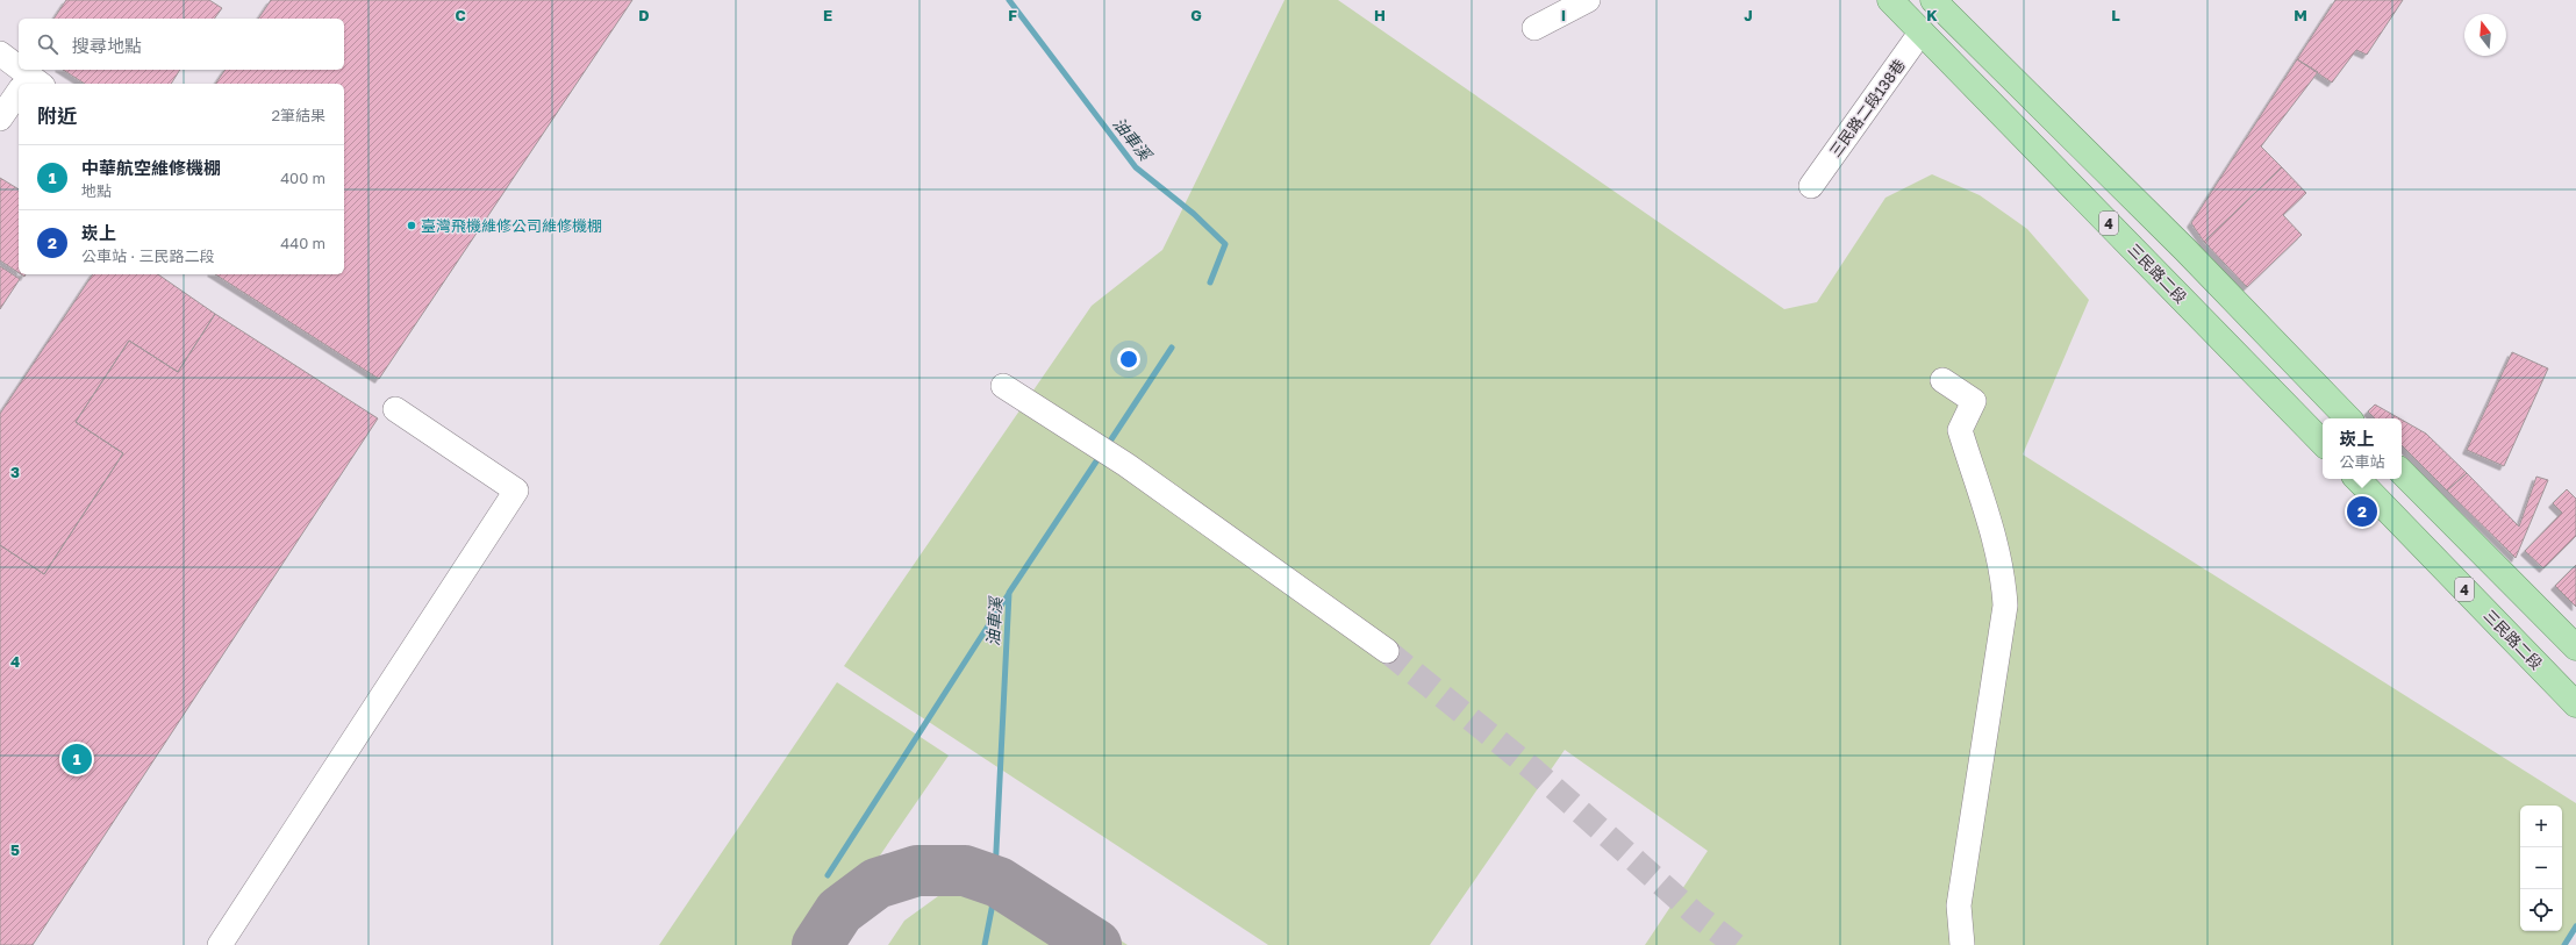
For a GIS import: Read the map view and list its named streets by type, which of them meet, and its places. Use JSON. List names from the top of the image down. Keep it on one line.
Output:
{"streets":{"main road":["4","三民路二段"],"lane":["三民路二段138巷"]},"crossings":[["三民路二段138巷","三民路二段"]],"water":["油車溪"],"places":["臺灣飛機維修公司維修機棚"],"north":"top","page":{"search":"搜尋地點","heading":["附近","2筆結果"],"list":[{"mark":"1","name":"中華航空維修機棚","note":"地點","value":"400 m"},{"mark":"2","name":"崁上","note":"公車站 · 三民路二段","value":"440 m"}],"popup":["崁上","公車站"],"pins":["2","1"],"map_buttons":["+","−"]},"grid":{"columns":["C","D","E","F","G","H","I","J","K","L","M"],"rows":["3","4","5"]}}
